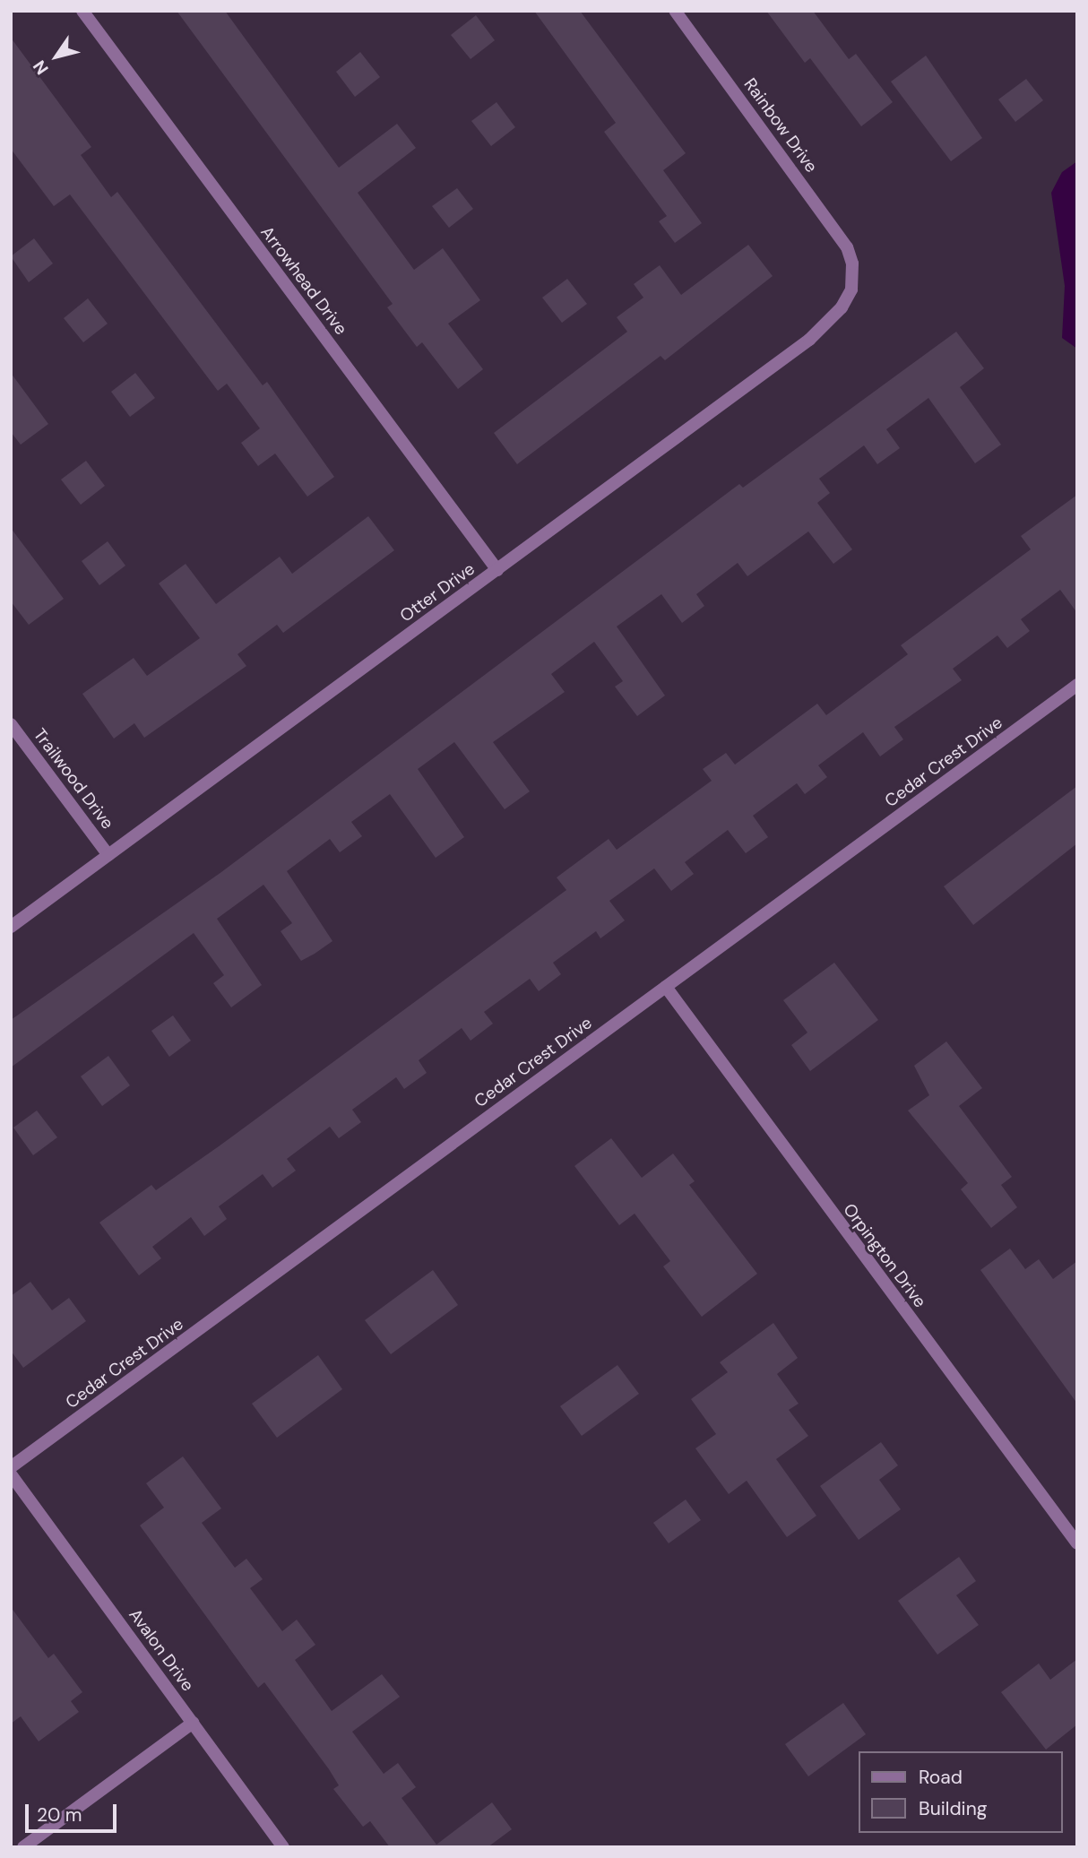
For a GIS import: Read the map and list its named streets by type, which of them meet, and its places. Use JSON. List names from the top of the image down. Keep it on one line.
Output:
{"streets":{"street":["Rainbow Drive","Arrowhead Drive","Otter Drive","Cedar Crest Drive","Trailwood Drive","Orpington Drive","Avalon Drive"]},"crossings":[["Rainbow Drive","Otter Drive"],["Arrowhead Drive","Otter Drive"],["Otter Drive","Trailwood Drive"],["Cedar Crest Drive","Orpington Drive"]],"legend":["Road","Building"],"scale_bar":"20 m","north":"bottom left"}
